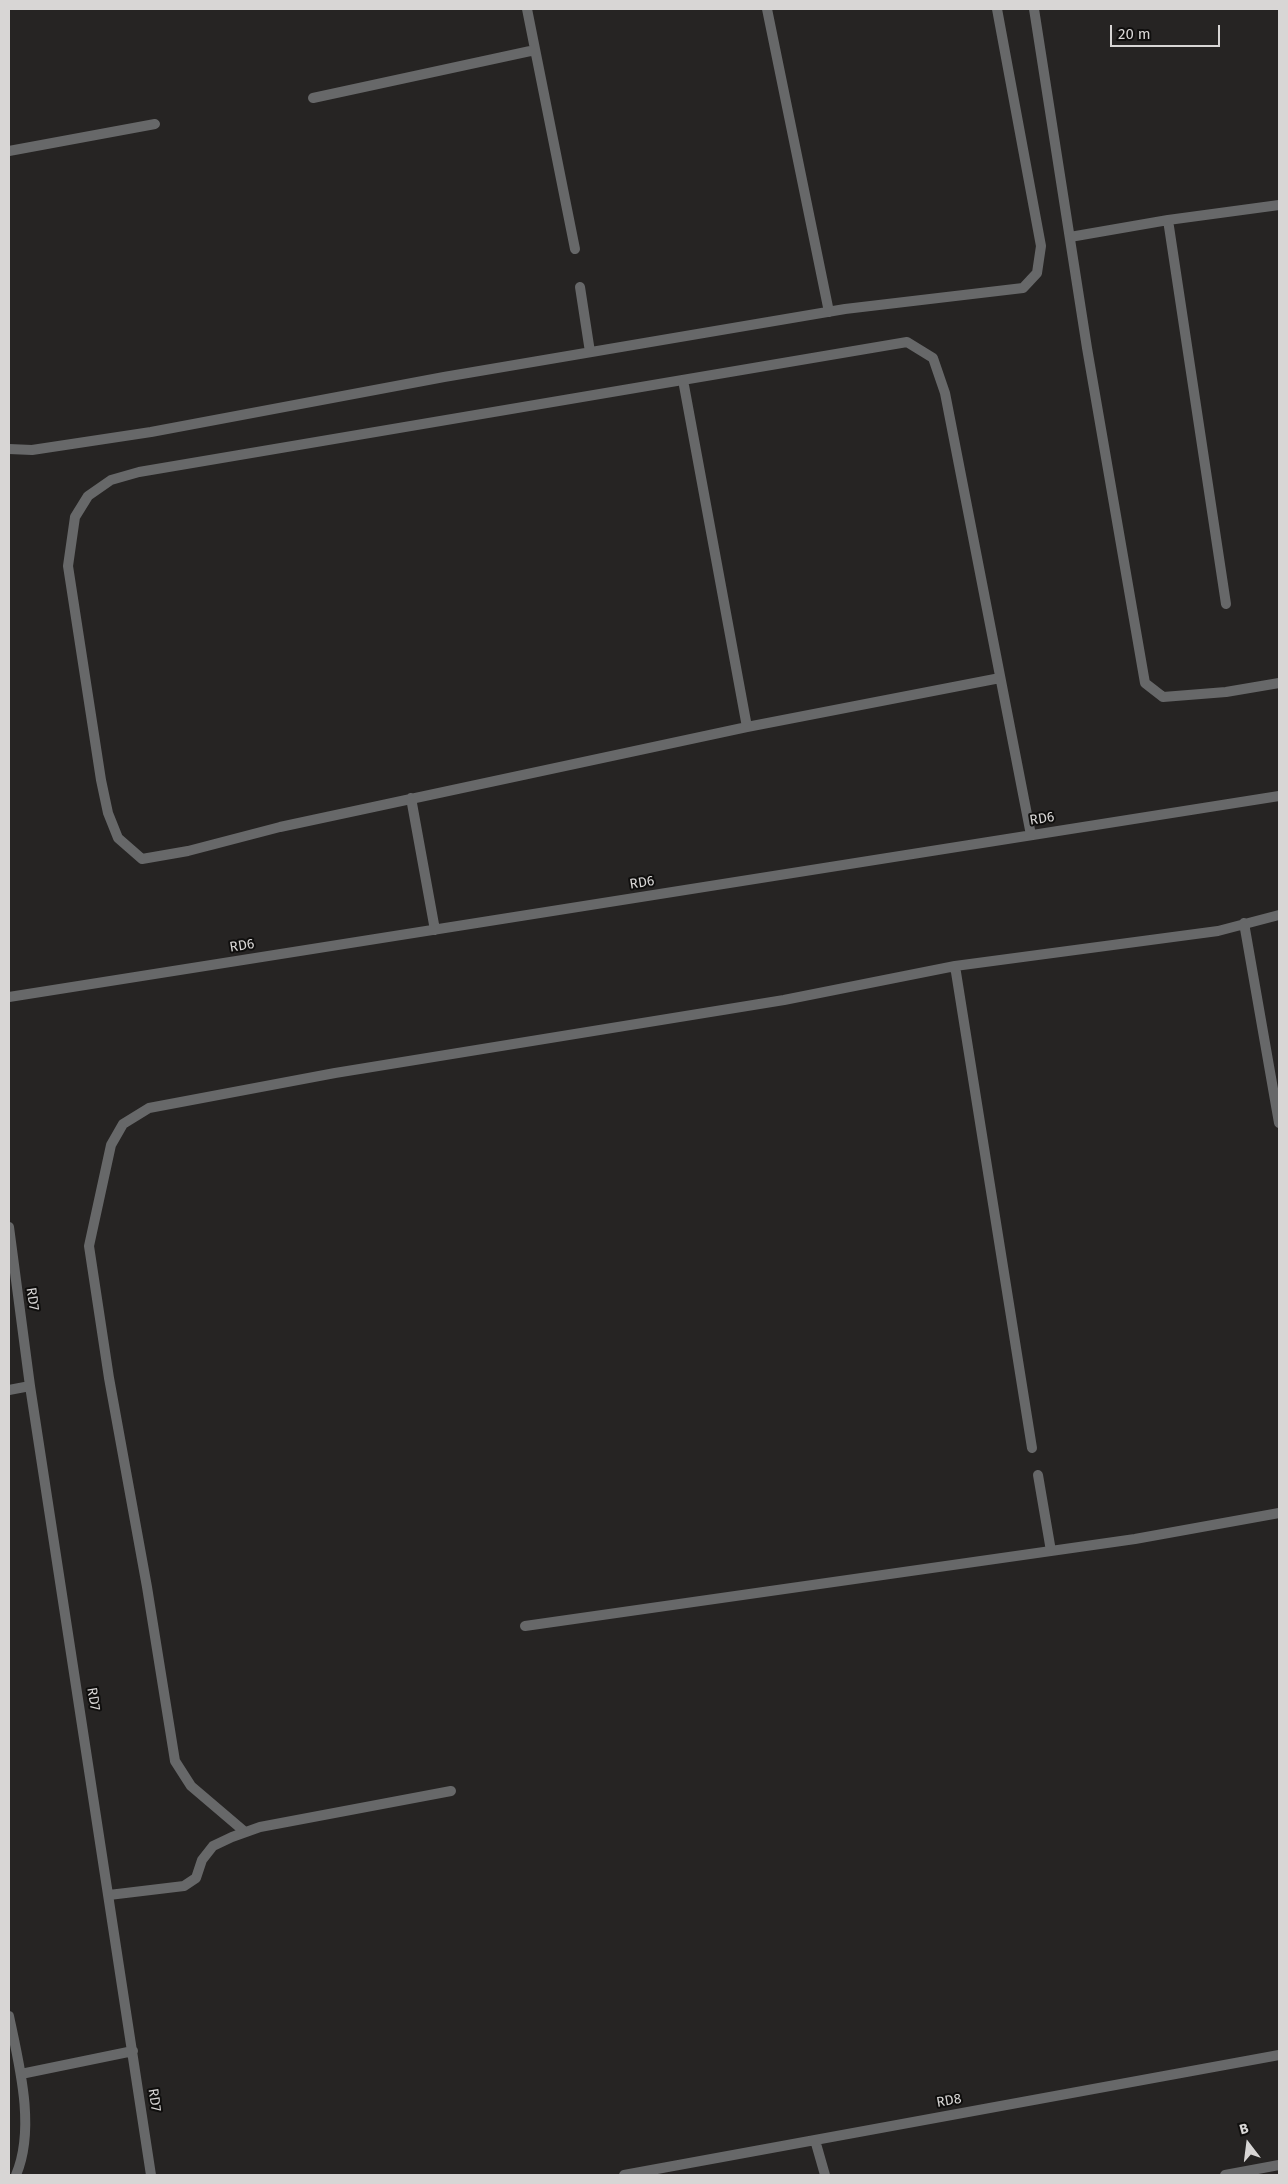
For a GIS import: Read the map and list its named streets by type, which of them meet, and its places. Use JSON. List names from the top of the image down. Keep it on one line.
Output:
{"streets":{"lane":["RD6","RD7","RD8"]},"scale_bar":"20 m","north":"top"}
